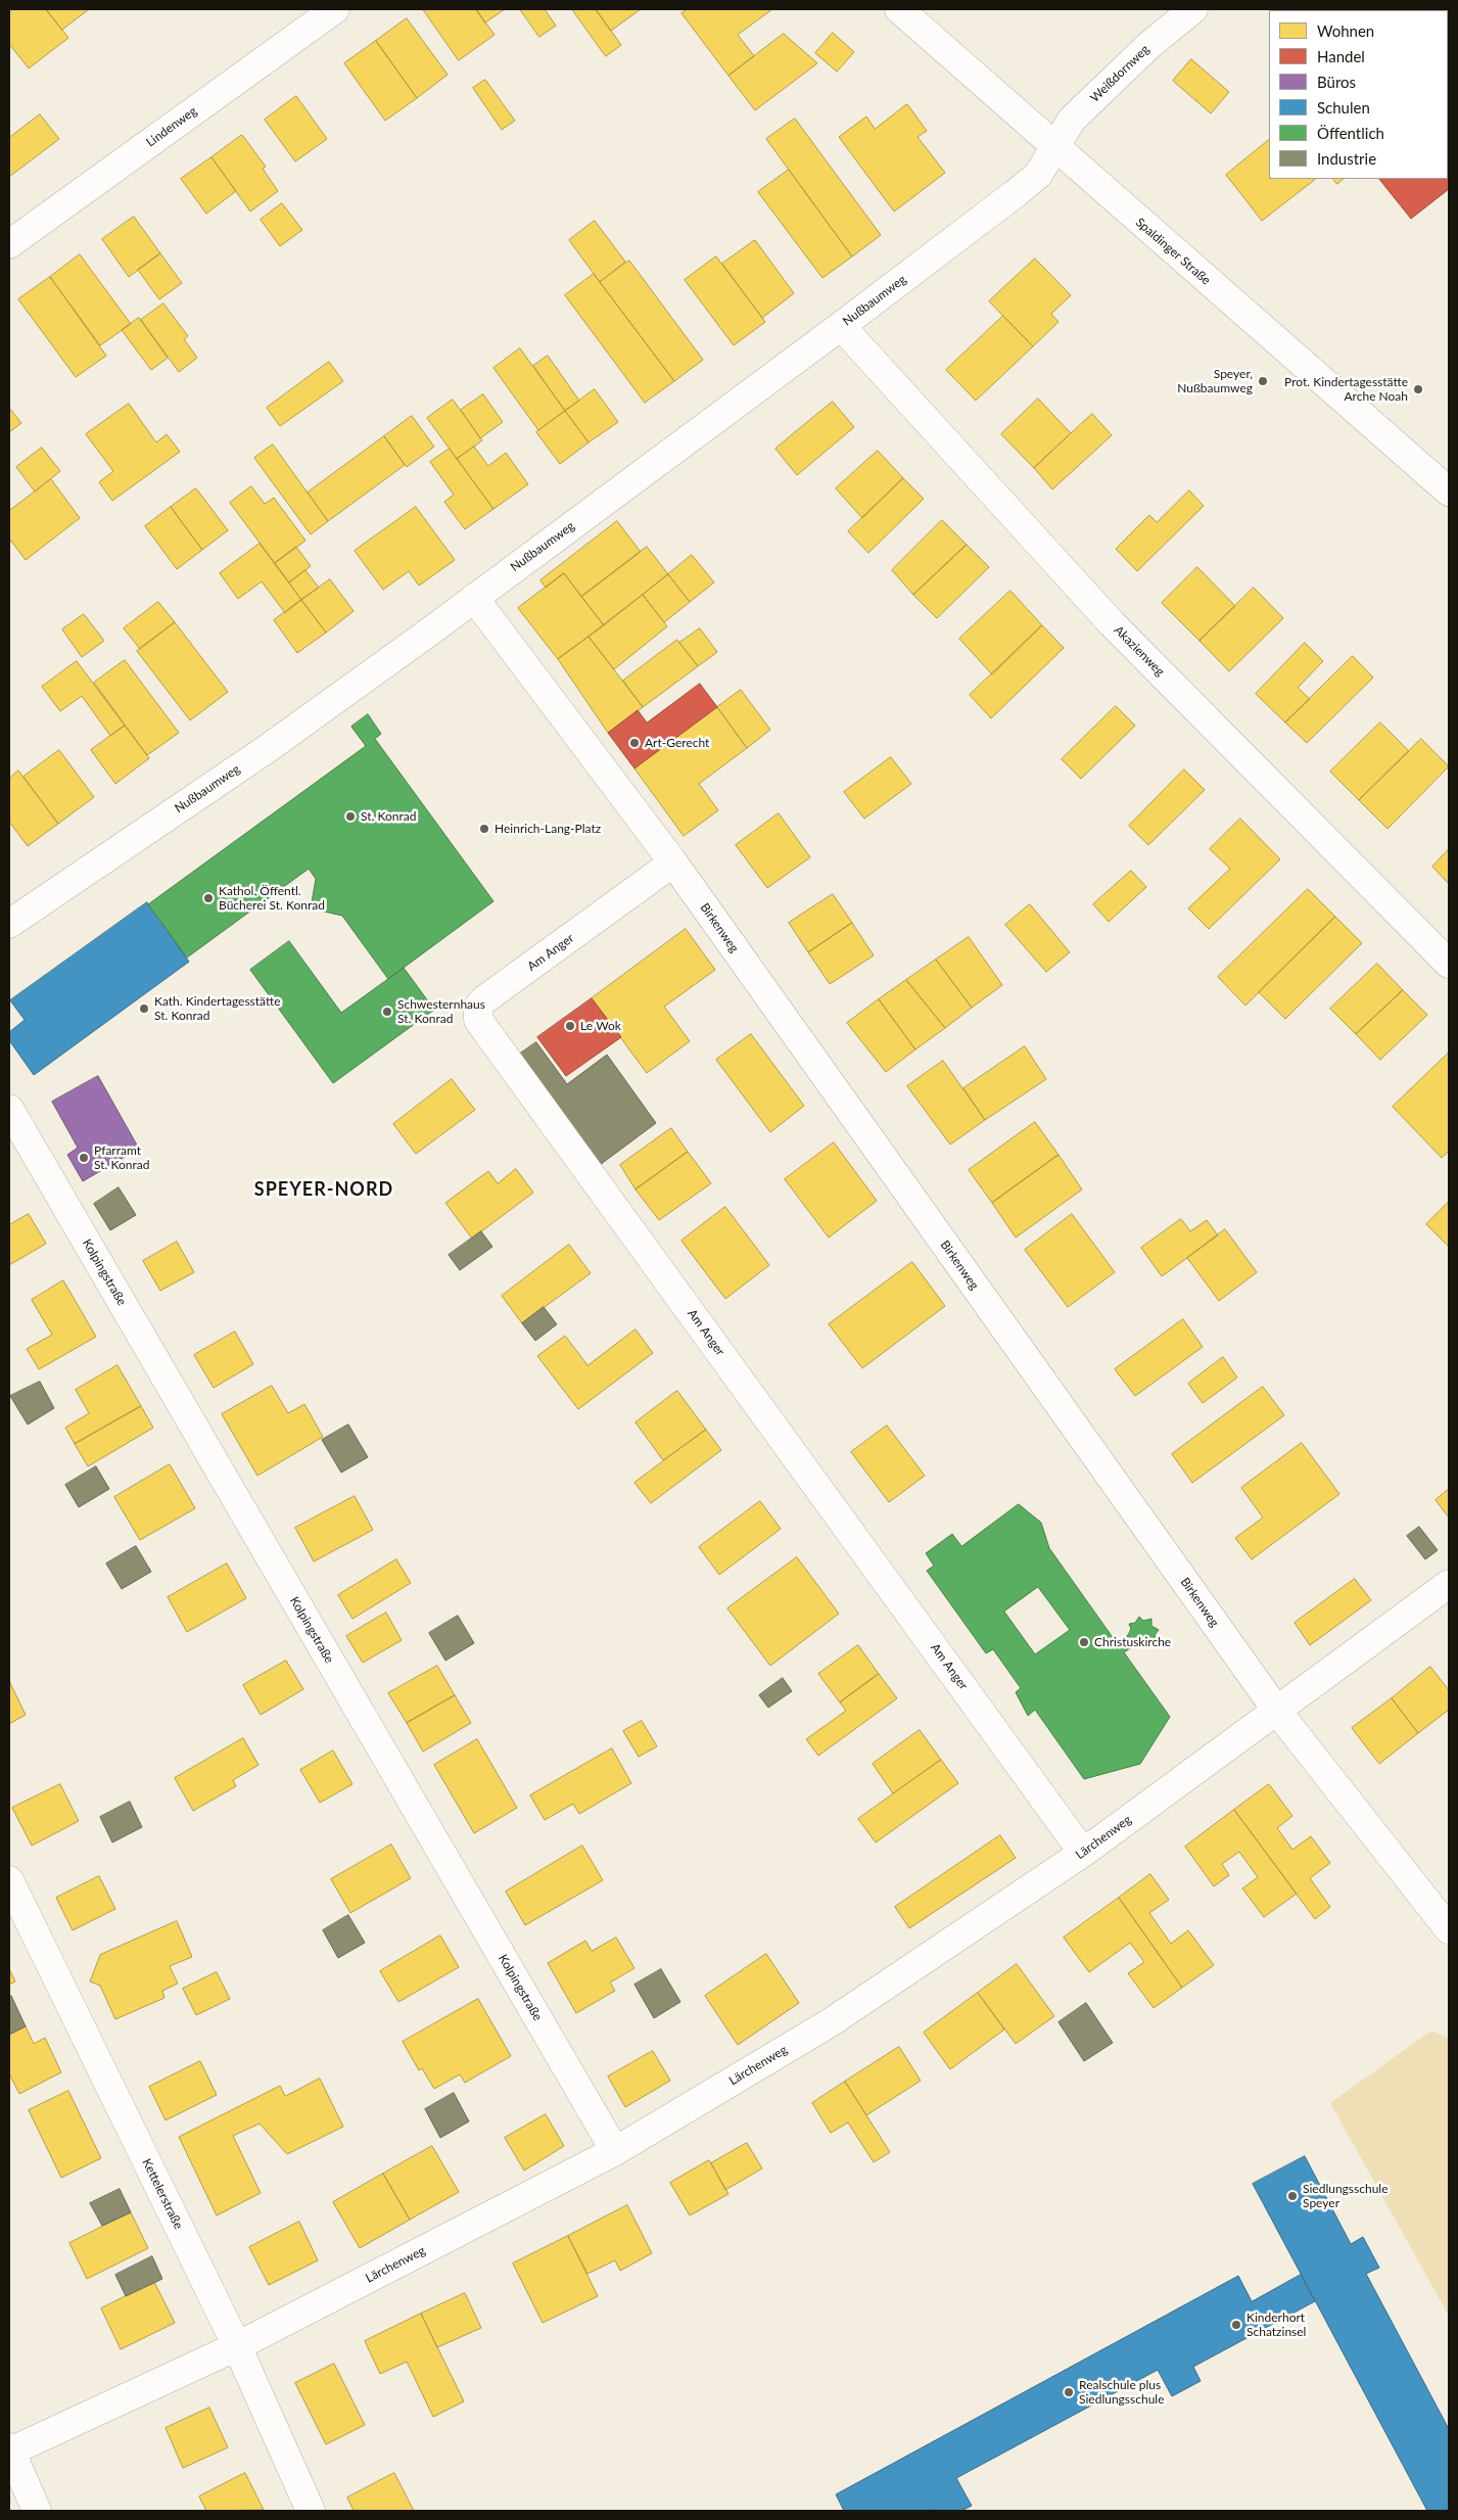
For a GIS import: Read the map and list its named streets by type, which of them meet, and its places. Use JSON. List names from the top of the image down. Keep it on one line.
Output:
{"streets":{"street":["Weißdornweg","Lindenweg","Spaldinger Straße","Nußbaumweg","Akazienweg","Birkenweg","Am Anger","Kolpingstraße","Lärchenweg","Kettelerstraße"]},"crossings":[["Weißdornweg","Spaldinger Straße"],["Weißdornweg","Nußbaumweg"],["Spaldinger Straße","Nußbaumweg"],["Nußbaumweg","Akazienweg"],["Nußbaumweg","Birkenweg"],["Birkenweg","Am Anger"],["Birkenweg","Lärchenweg"],["Am Anger","Lärchenweg"],["Kolpingstraße","Lärchenweg"],["Lärchenweg","Kettelerstraße"]],"districts":["SPEYER-NORD"],"places":["Speyer, Nußbaumweg","Prot. Kindertagesstätte Arche Noah","Art-Gerecht","St. Konrad","Heinrich-Lang-Platz","Kathol. Öffentl. Bücherei St. Konrad","Kath. Kindertagesstätte St. Konrad","Schwesternhaus St. Konrad","Le Wok","Pfarramt St. Konrad","Christuskirche","Siedlungsschule Speyer","Kinderhort Schatzinsel","Realschule plus Siedlungsschule"],"legend":["Wohnen","Handel","Büros","Schulen","Öffentlich","Industrie"]}
